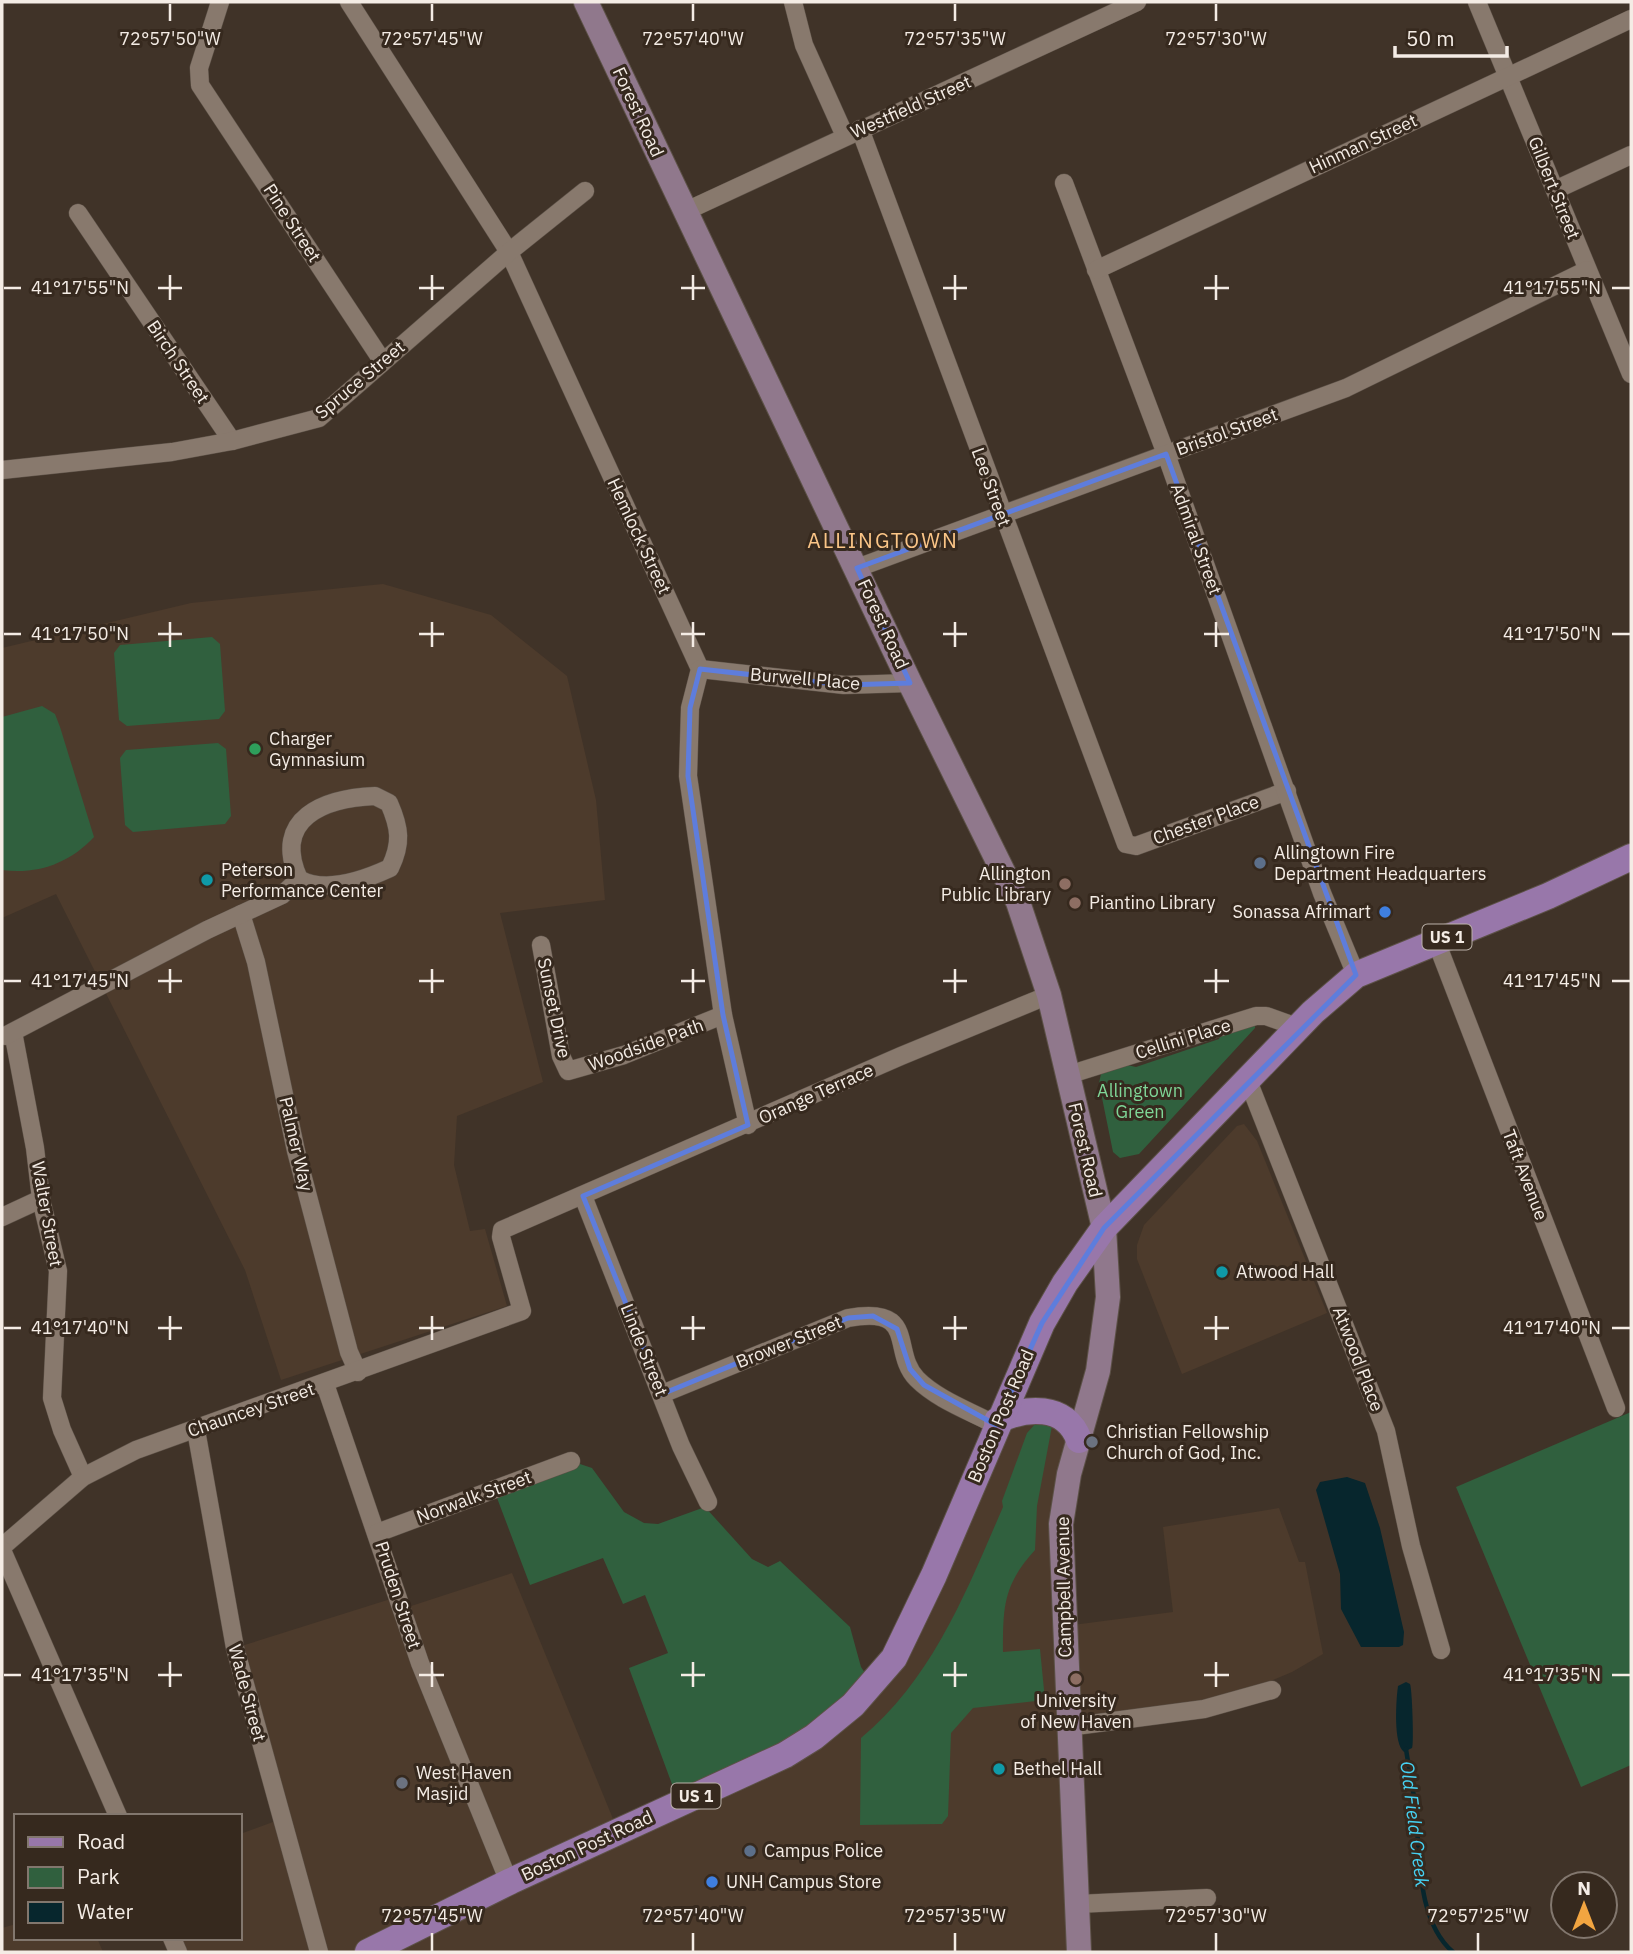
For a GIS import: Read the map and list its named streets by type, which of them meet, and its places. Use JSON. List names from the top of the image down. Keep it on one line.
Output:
{"streets":{"main road":["Forest Road","US 1","Boston Post Road","Campbell Avenue"],"street":["Westfield Street","Hinman Street","Gilbert Street","Pine Street","Birch Street","Spruce Street","Bristol Street","Lee Street","Hemlock Street","Admiral Street","Burwell Place","Chester Place","Sunset Drive","Cellini Place","Woodside Path","Orange Terrace","Palmer Way","Taft Avenue","Walter Street","Brower Street","Linde Street","Atwood Place","Chauncey Street","Norwalk Street","Pruden Street","Wade Street"]},"crossings":[["Westfield Street","Forest Road"],["Westfield Street","Lee Street"],["Forest Road","Bristol Street"],["Forest Road","Burwell Place"],["Forest Road","Cellini Place"],["Forest Road","Orange Terrace"],["Forest Road","Boston Post Road"],["Forest Road","Campbell Avenue"],["Hinman Street","Gilbert Street"],["Hinman Street","Admiral Street"],["Gilbert Street","Bristol Street"],["Pine Street","Spruce Street"],["Birch Street","Spruce Street"],["Spruce Street","Hemlock Street"],["Bristol Street","Lee Street"],["Bristol Street","Admiral Street"],["Lee Street","Chester Place"],["Hemlock Street","Burwell Place"],["Admiral Street","Chester Place"],["Admiral Street","Boston Post Road"],["Sunset Drive","Woodside Path"],["Cellini Place","Boston Post Road"],["Orange Terrace","Linde Street"],["Orange Terrace","Chauncey Street"],["Palmer Way","Chauncey Street"],["Taft Avenue","Boston Post Road"],["Walter Street","Chauncey Street"],["Brower Street","Linde Street"],["Brower Street","Boston Post Road"],["Linde Street","Chauncey Street"],["Atwood Place","Boston Post Road"],["Chauncey Street","Pruden Street"],["Chauncey Street","Wade Street"],["Boston Post Road","Campbell Avenue"],["Boston Post Road","Pruden Street"],["Norwalk Street","Pruden Street"]],"districts":["ALLINGTOWN"],"water":["Old Field Creek"],"parks":["Allingtown Green"],"places":["Charger Gymnasium","Allingtown Fire Department Headquarters","Peterson Performance Center","Allington Public Library","Piantino Library","Sonassa Afrimart","Atwood Hall","Christian Fellowship Church of God, Inc.","University of New Haven","Bethel Hall","West Haven Masjid","Campus Police","UNH Campus Store"],"legend":["Road","Park","Water"],"scale_bar":"50 m","north":"top","coordinates":["72°57'50\"W","72°57'45\"W","72°57'40\"W","72°57'35\"W","72°57'30\"W","41°17'55\"N","41°17'50\"N","41°17'45\"N","41°17'40\"N","41°17'35\"N","72°57'25\"W"]}
